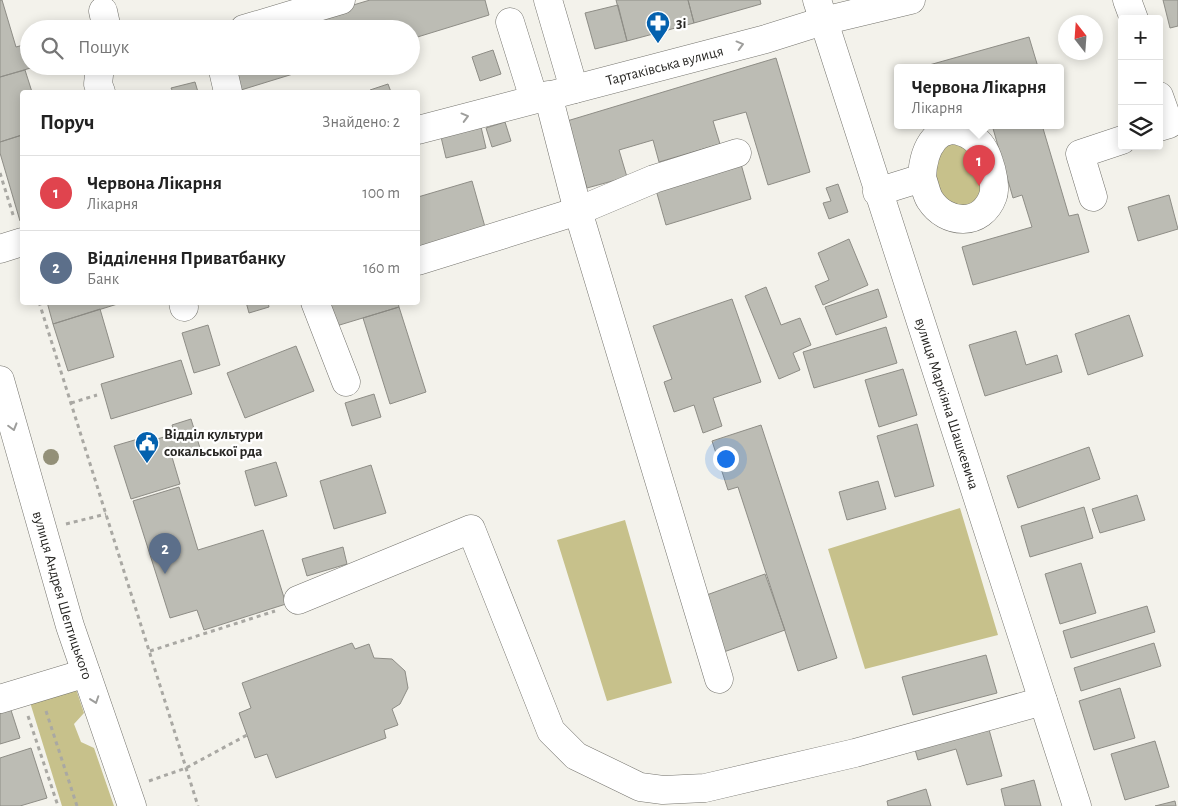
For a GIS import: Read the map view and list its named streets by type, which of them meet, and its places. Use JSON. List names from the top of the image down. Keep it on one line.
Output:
{"streets":{"street":["Тартаківська вулиця","вулиця Маркіяна Шашкевича","вулиця Андрея Шептицького"]},"crossings":[["Тартаківська вулиця","вулиця Маркіяна Шашкевича"]],"one_way":["вулиця Андрея Шептицького"],"places":{"pharmacy":["3і"],"public building":["Відділ культури сокальської рда"]},"north":"top","page":{"map_buttons":["+","−"],"search":"Пошук","popup":["Червона Лікарня","Лікарня"],"heading":["Поруч","Знайдено: 2"],"pins":["1","2"],"list":[{"mark":"1","name":"Червона Лікарня","note":"Лікарня","value":"100 m"},{"mark":"2","name":"Відділення Приватбанку","note":"Банк","value":"160 m"}]}}
